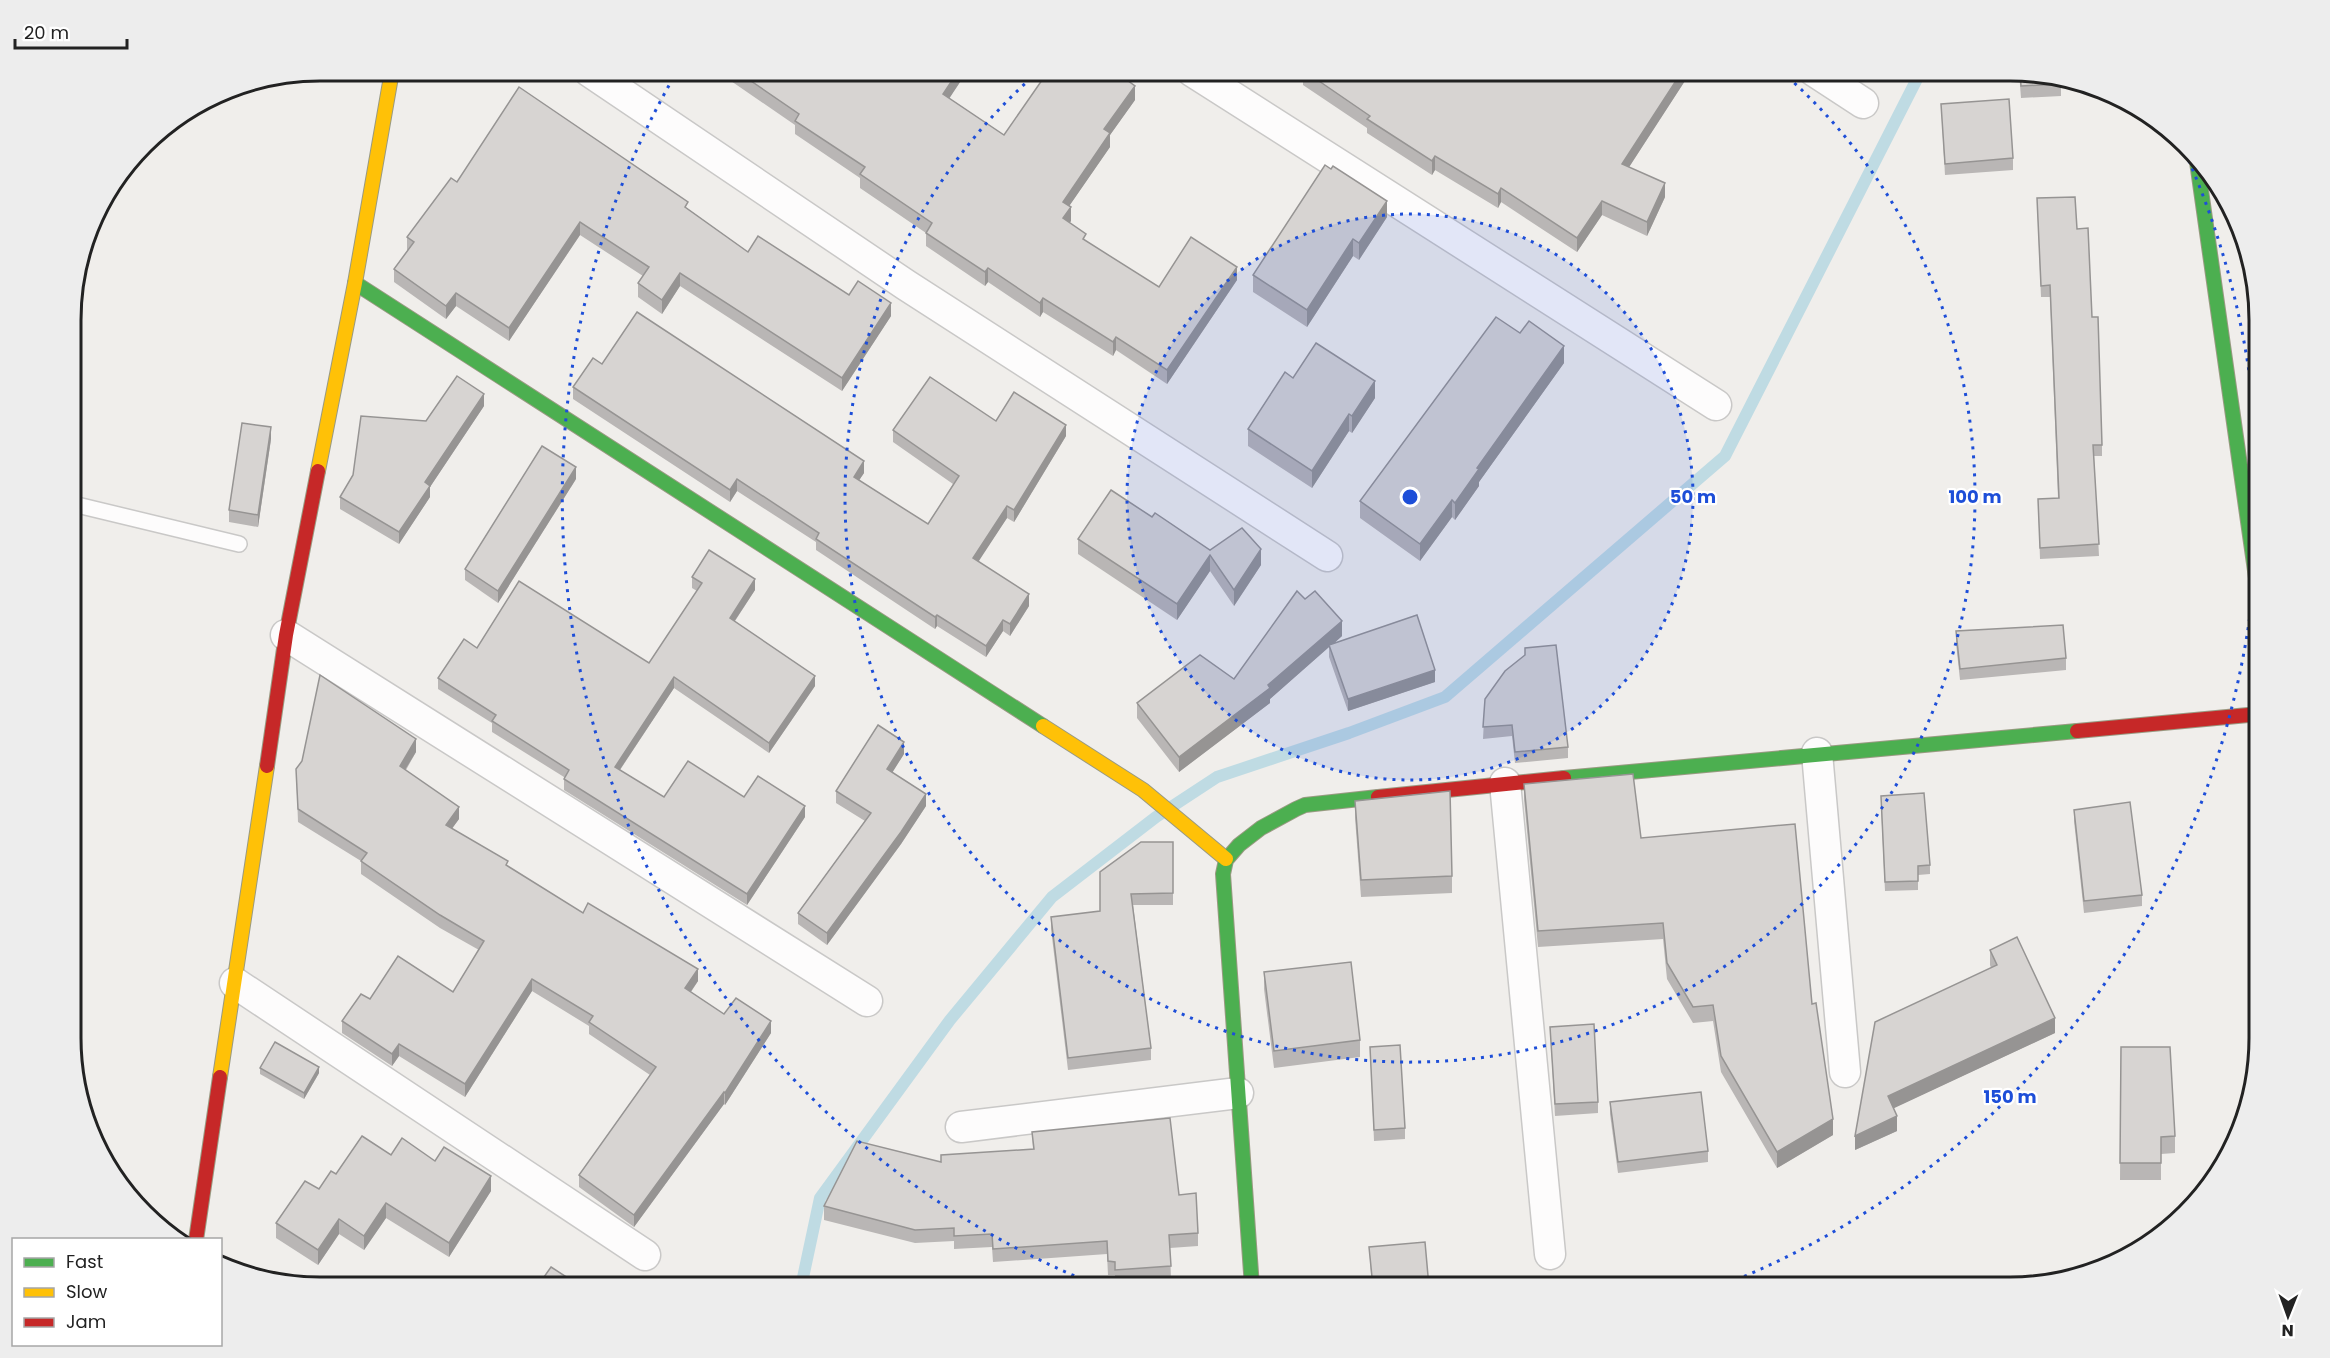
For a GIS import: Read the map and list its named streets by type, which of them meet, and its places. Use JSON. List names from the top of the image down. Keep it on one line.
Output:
{"legend":["Fast","Slow","Jam"],"scale_bar":"20 m","north":"bottom","rings":["50 m","100 m","150 m"]}
